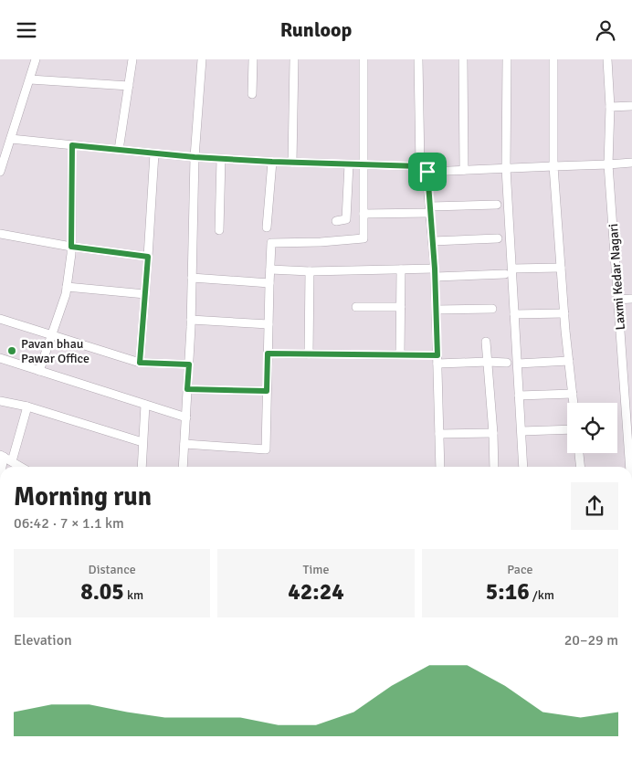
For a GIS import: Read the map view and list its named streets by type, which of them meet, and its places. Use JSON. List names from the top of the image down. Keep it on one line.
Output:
{"streets":{"street":["Laxmi Kedar Nagari"]},"places":["Pavan bhau Pawar Office"],"page":{"header":"Runloop","heading":["Morning run","06:42 · 7 × 1.1 km"],"stats":[["Distance","8.05 km"],["Time","42:24"],["Pace","5:16 /km"]],"chart":["Elevation","20–29 m"]}}
